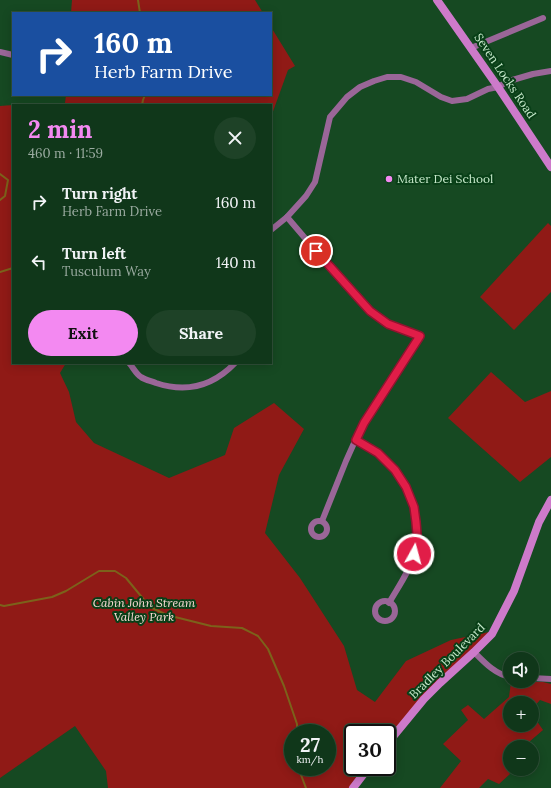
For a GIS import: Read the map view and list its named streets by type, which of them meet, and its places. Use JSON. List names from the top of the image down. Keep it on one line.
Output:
{"streets":{"main road":["Seven Locks Road","Bradley Boulevard"]},"parks":["Cabin John Stream Valley Park"],"places":["Mater Dei School"],"page":{"turn":["160 m","Herb Farm Drive"],"heading":["2 min","460 m · 11:59"],"list":[{"name":"Turn right","note":"Herb Farm Drive","value":"160 m"},{"name":"Turn left","note":"Tusculum Way","value":"140 m"}],"buttons":["Exit","Share"],"map_buttons":["+","−"],"speed":"27 km/h","limit":"30"}}
